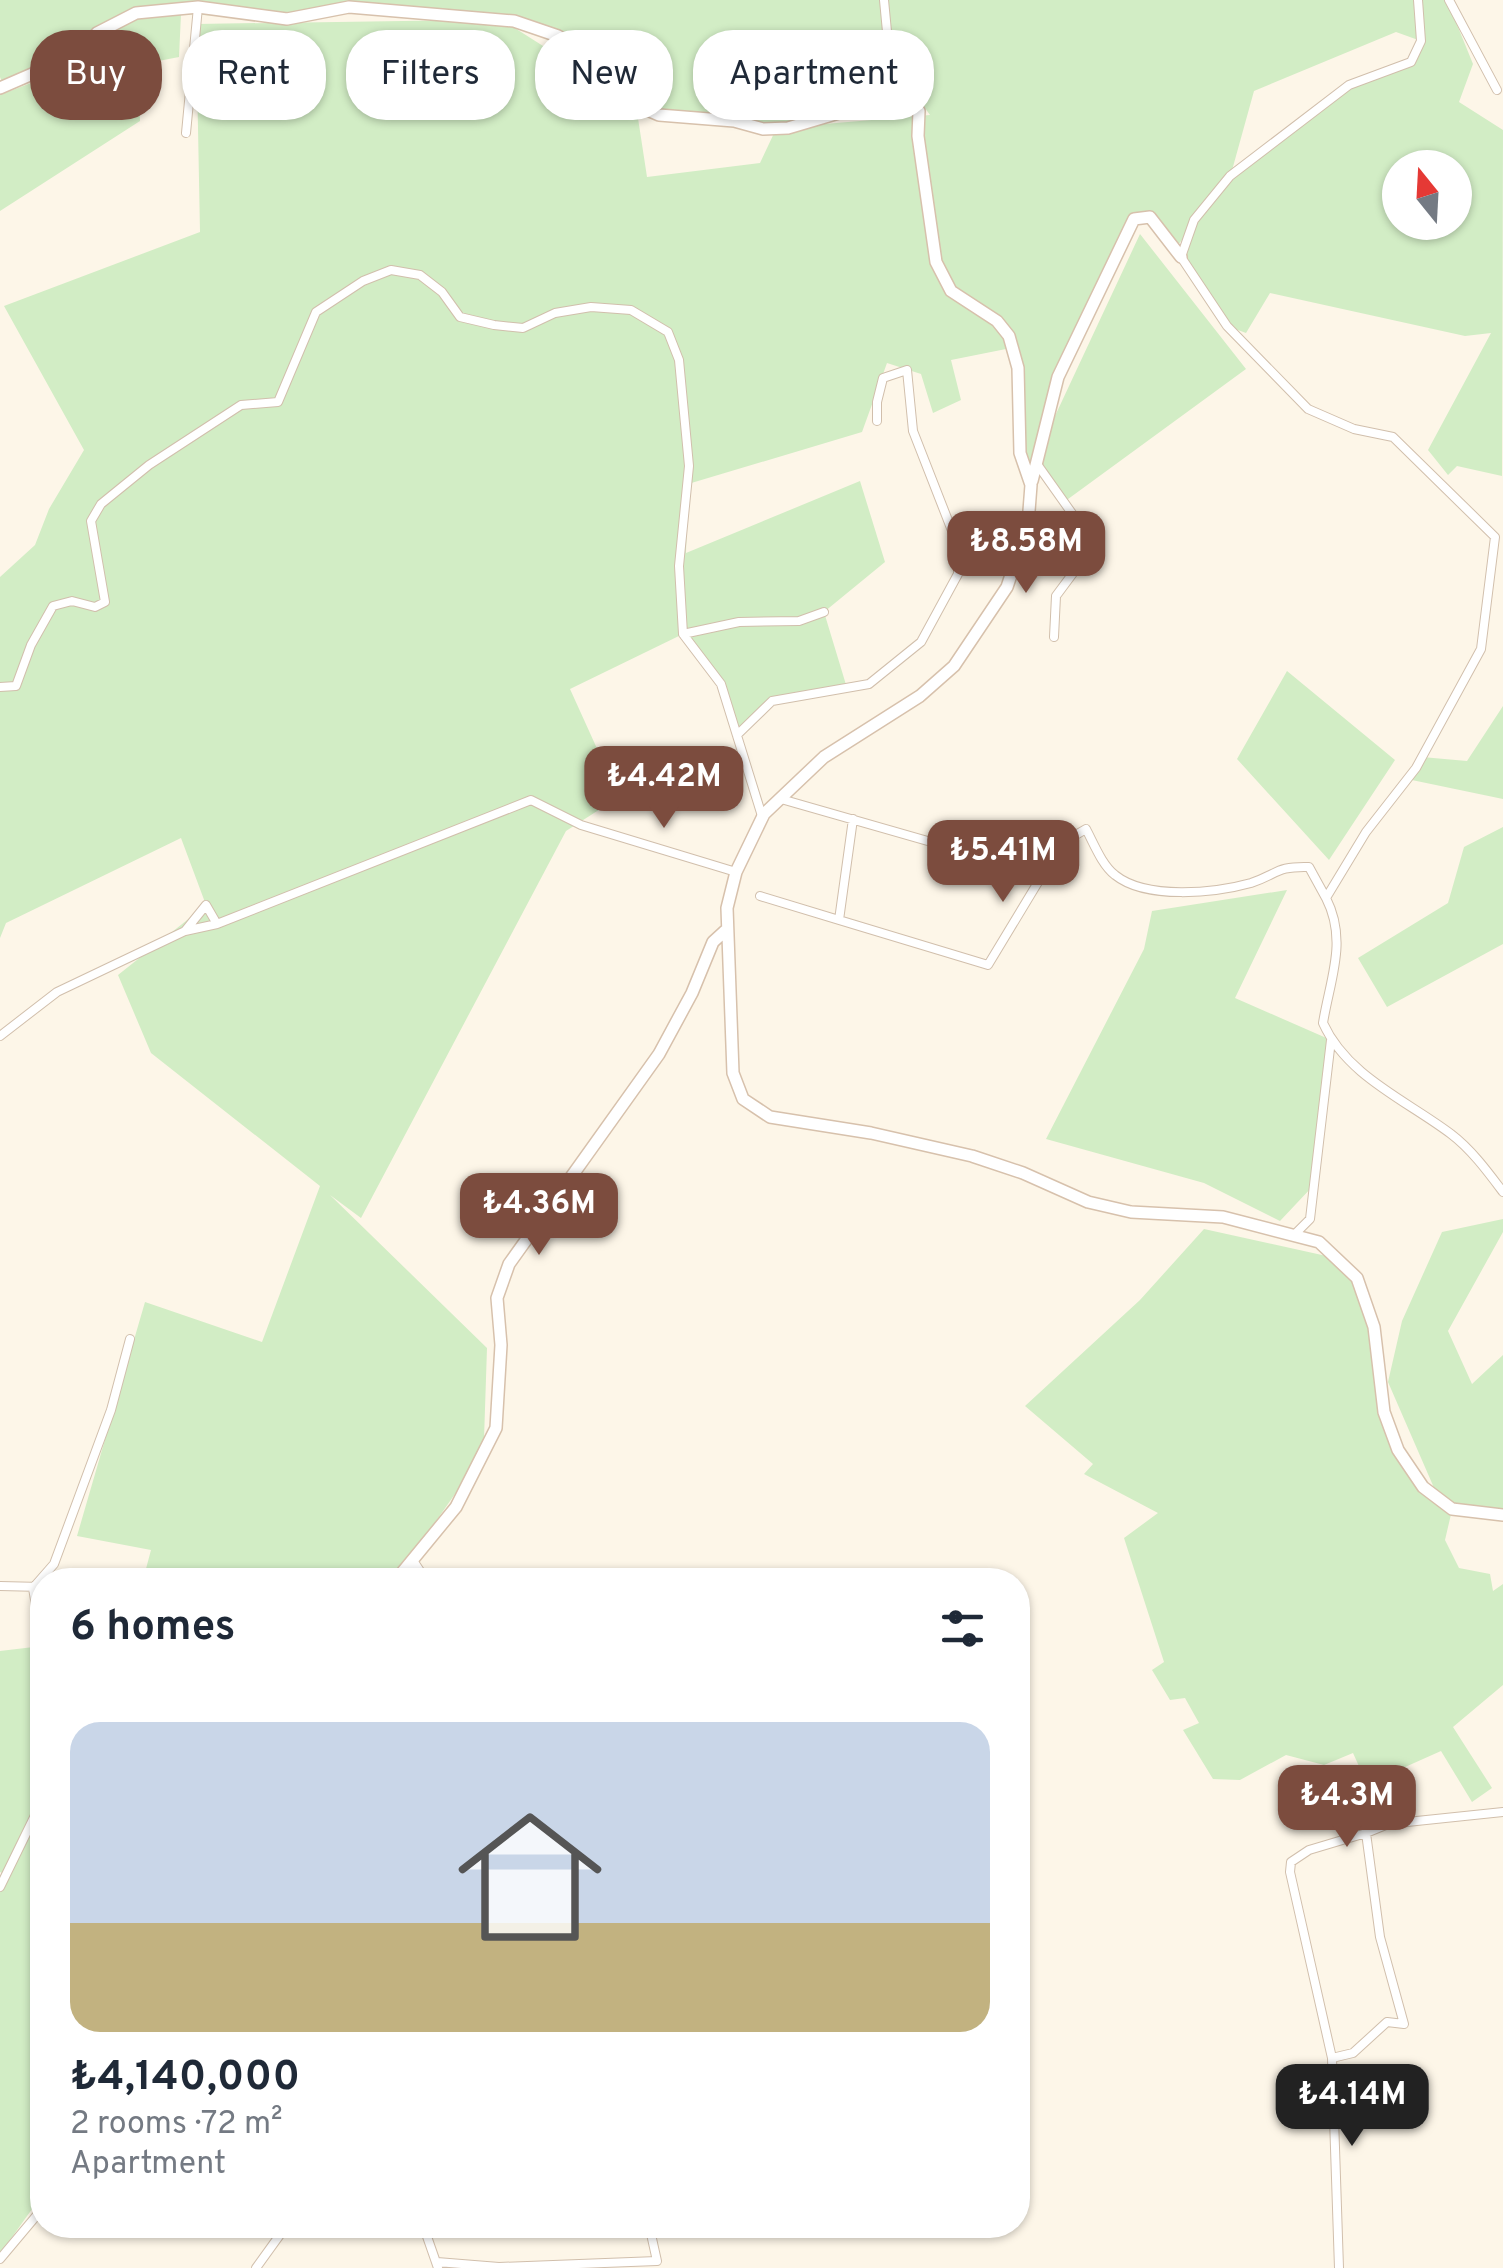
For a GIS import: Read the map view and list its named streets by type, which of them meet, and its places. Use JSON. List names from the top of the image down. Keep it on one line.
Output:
{"north":"top","page":{"chip":["Buy","Rent","Filters","New","Apartment"],"price":["₺8.58M","₺4.42M","₺5.41M","₺4.36M","₺4.3M","₺4.14M"],"heading":"6 homes","list":[{"name":"₺4,140,000","note":"2 rooms · 72 m² · Apartment"}]}}
